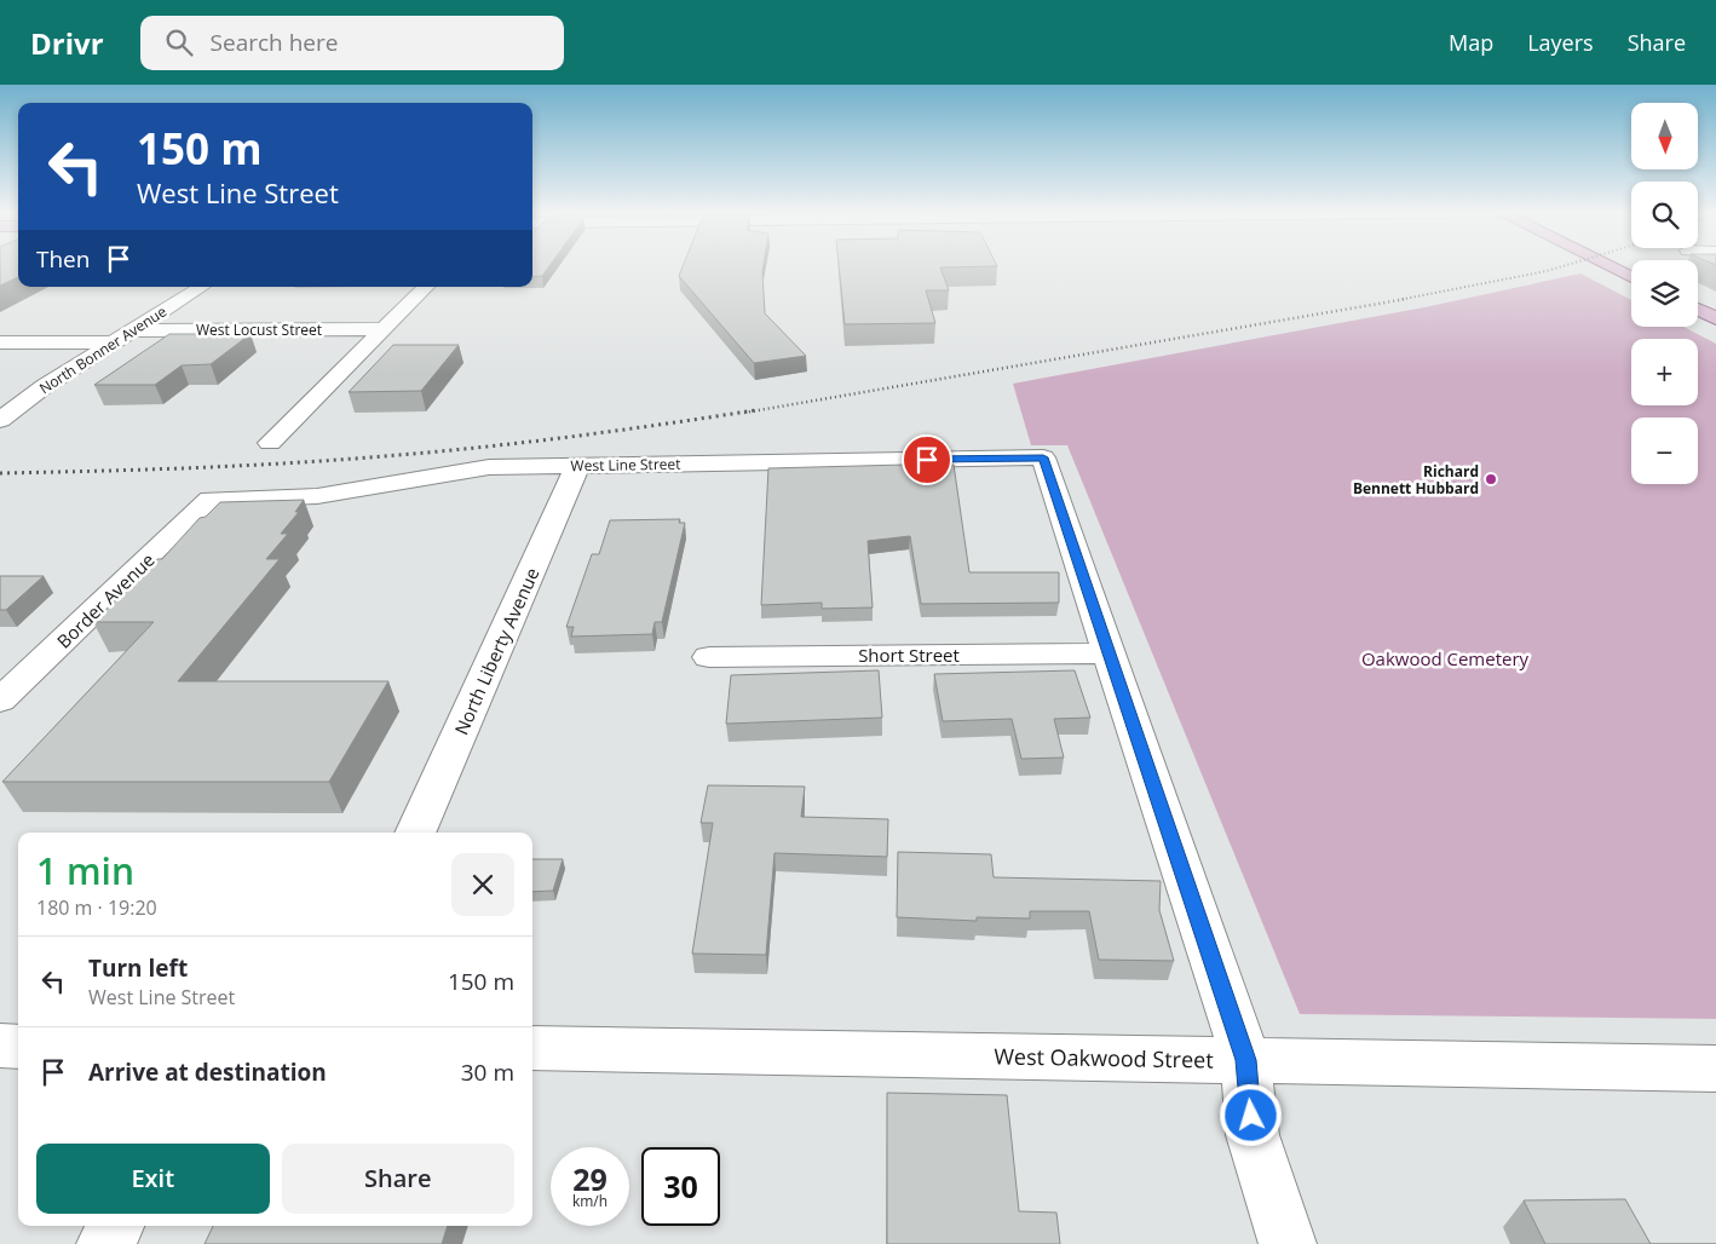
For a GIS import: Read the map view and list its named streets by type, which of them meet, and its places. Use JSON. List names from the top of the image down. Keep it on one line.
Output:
{"streets":{"street":["West Locust Street","North Bonner Avenue","West Line Street","Border Avenue","North Liberty Avenue","Short Street","West Oakwood Street"]},"crossings":[["West Locust Street","North Bonner Avenue"],["West Line Street","Border Avenue"],["West Line Street","North Liberty Avenue"],["West Line Street","Short Street"]],"parks":["Oakwood Cemetery"],"places":["Richard Bennett Hubbard"],"north":"bottom","page":{"header":"Drivr","search":"Search here","nav":["Map","Layers","Share"],"map_buttons":["+","−"],"turn":["150 m","West Line Street"],"then":"Then","heading":["1 min","180 m · 19:20"],"list":[{"name":"Turn left","note":"West Line Street","value":"150 m"},{"name":"Arrive at destination","value":"30 m"}],"buttons":["Exit","Share"],"speed":"29 km/h","limit":"30"}}
